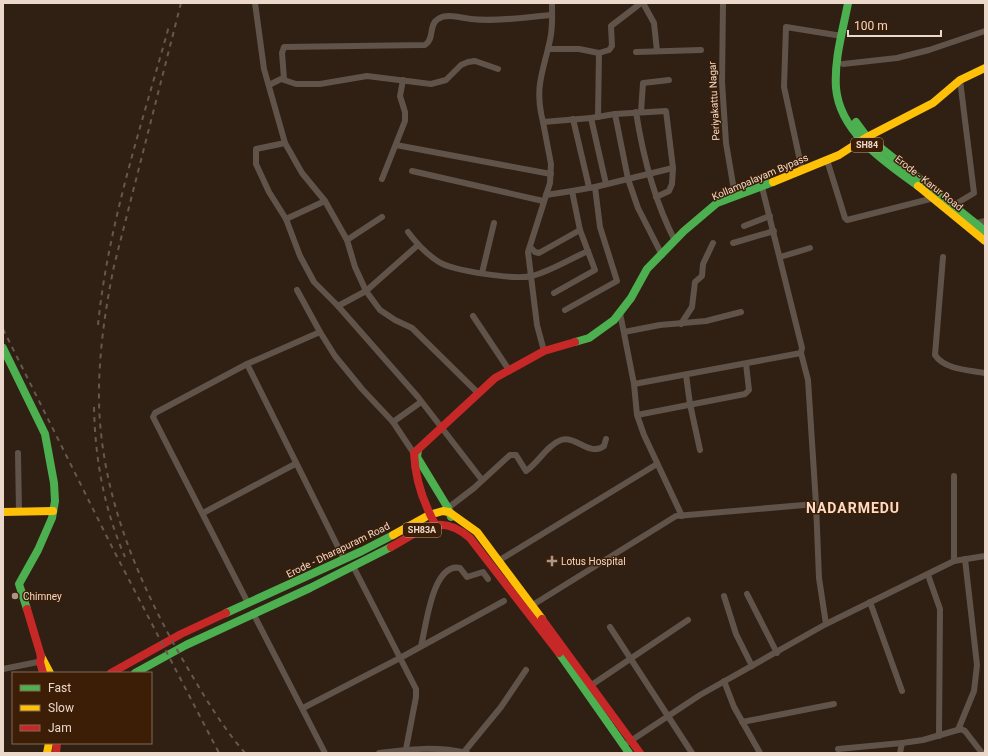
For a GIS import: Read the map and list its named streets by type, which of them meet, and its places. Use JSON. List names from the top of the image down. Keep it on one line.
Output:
{"streets":{"main road":["SH84","Kollampalayam Bypass","Erode - Karur Road","SH83A","Erode - Dharapuram Road"],"street":["Periyakattu Nagar"]},"crossings":[["Periyakattu Nagar","Kollampalayam Bypass"],["Kollampalayam Bypass","Erode - Karur Road"],["SH83A","Erode - Dharapuram Road"]],"districts":["NADARMEDU"],"places":{"health":["Lotus Hospital"],"other":["Chimney"]},"legend":["Fast","Slow","Jam"],"scale_bar":"100 m"}
